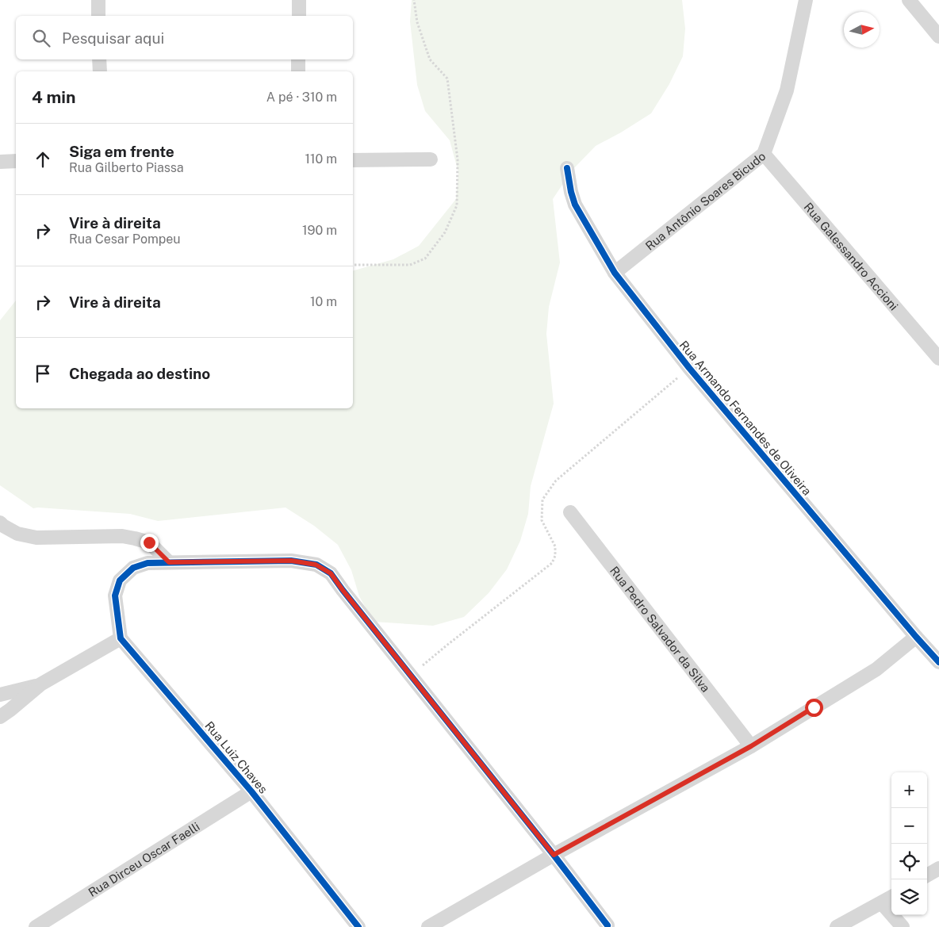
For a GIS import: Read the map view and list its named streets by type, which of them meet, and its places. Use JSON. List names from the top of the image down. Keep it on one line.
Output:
{"streets":{"street":["Rua Antônio Soares Bicudo","Rua Galessandro Accioni","Rua Armando Fernandes de Oliveira","Rua Pedro Salvador da Silva","Rua Luiz Chaves","Rua Dirceu Oscar Faelli"]},"crossings":[["Rua Antônio Soares Bicudo","Rua Galessandro Accioni"],["Rua Antônio Soares Bicudo","Rua Armando Fernandes de Oliveira"],["Rua Luiz Chaves","Rua Dirceu Oscar Faelli"]],"north":"right","page":{"search":"Pesquisar aqui","heading":["4 min","A pé · 310 m"],"list":[["Siga em frente","Rua Gilberto Piassa","110 m"],["Vire à direita","Rua Cesar Pompeu","190 m"],["Vire à direita","10 m"],"Chegada ao destino"],"map_buttons":["+","−"]}}
